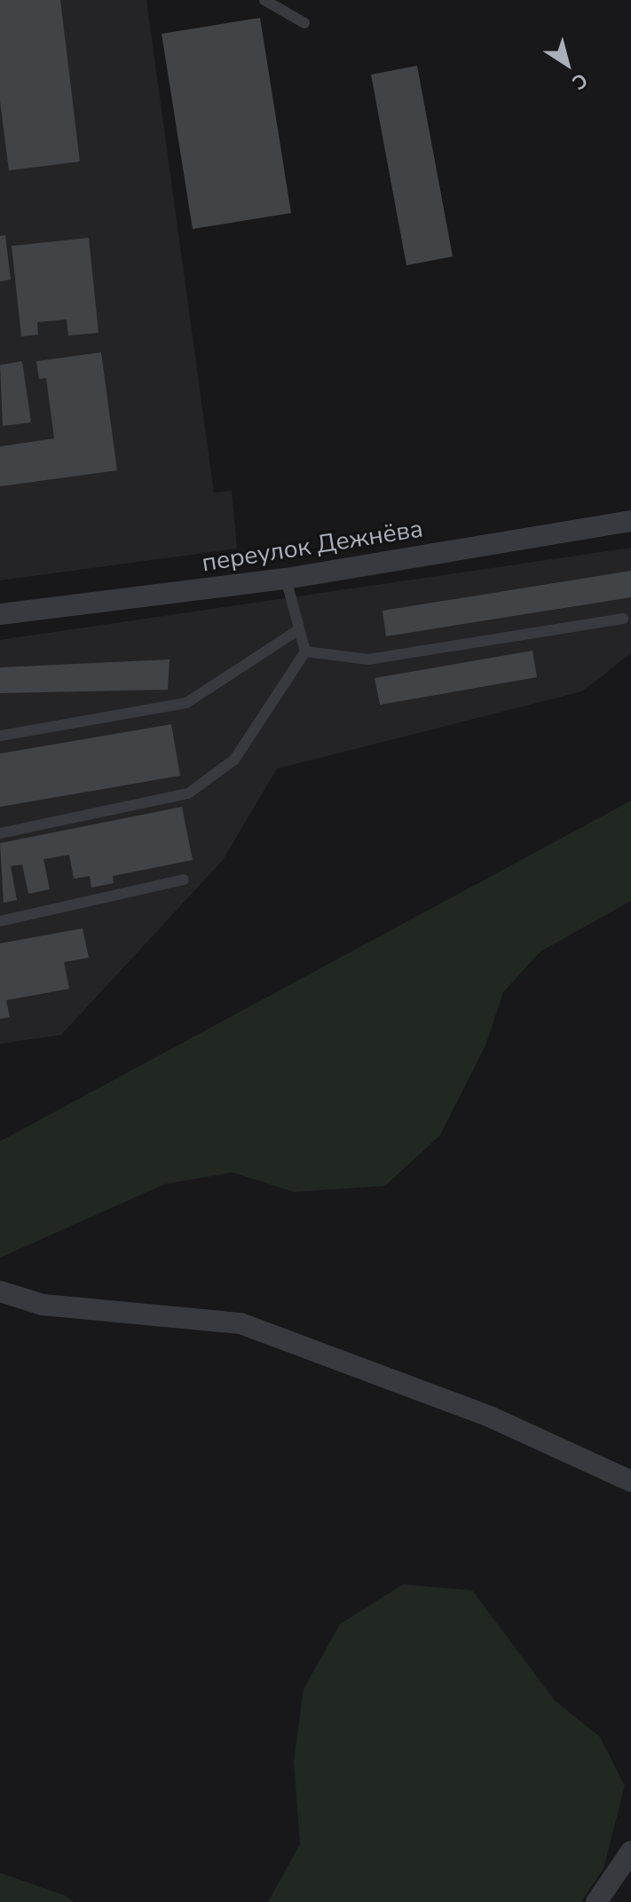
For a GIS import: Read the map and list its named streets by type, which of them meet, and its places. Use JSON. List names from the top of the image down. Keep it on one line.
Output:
{"streets":{"street":["переулок Дежнёва"]},"north":"bottom right"}
